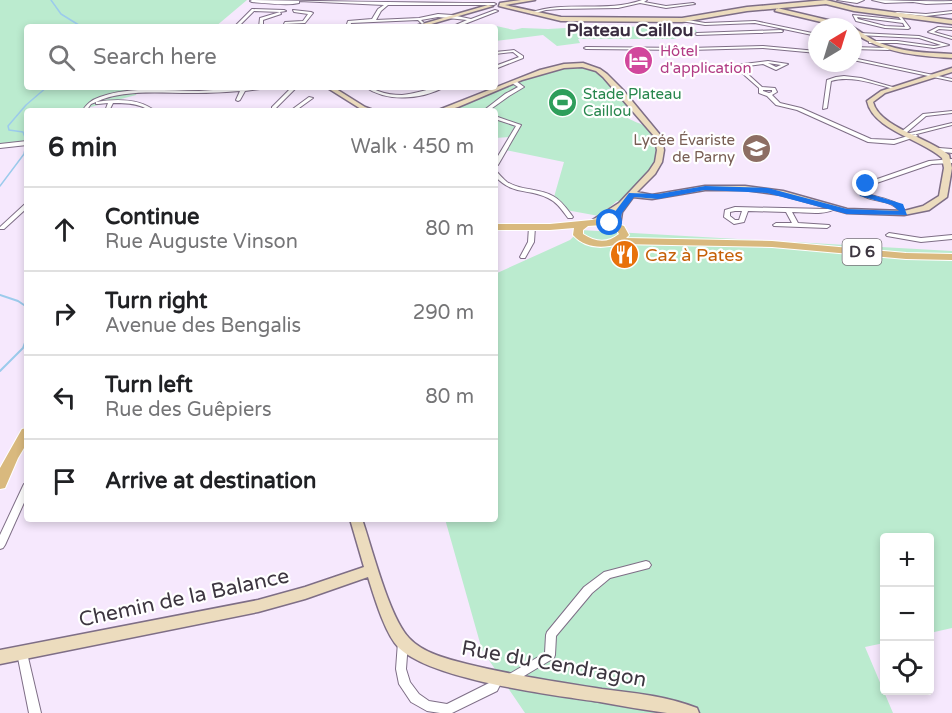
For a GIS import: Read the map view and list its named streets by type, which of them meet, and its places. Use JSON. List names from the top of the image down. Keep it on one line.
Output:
{"streets":{"main road":["D 6"],"street":["Chemin de la Balance","Rue du Cendragon"]},"districts":["Plateau Caillou"],"places":{"hotel":["Hôtel d'application"],"sports":["Stade Plateau Caillou"],"school or university":["Lycée Évariste de Parny"],"restaurant":["Caz à Pates"]},"north":"top right","page":{"search":"Search here","heading":["6 min","Walk · 450 m"],"list":[["Continue","Rue Auguste Vinson","80 m"],["Turn right","Avenue des Bengalis","290 m"],["Turn left","Rue des Guêpiers","80 m"],"Arrive at destination"],"map_buttons":["+","−"]}}
